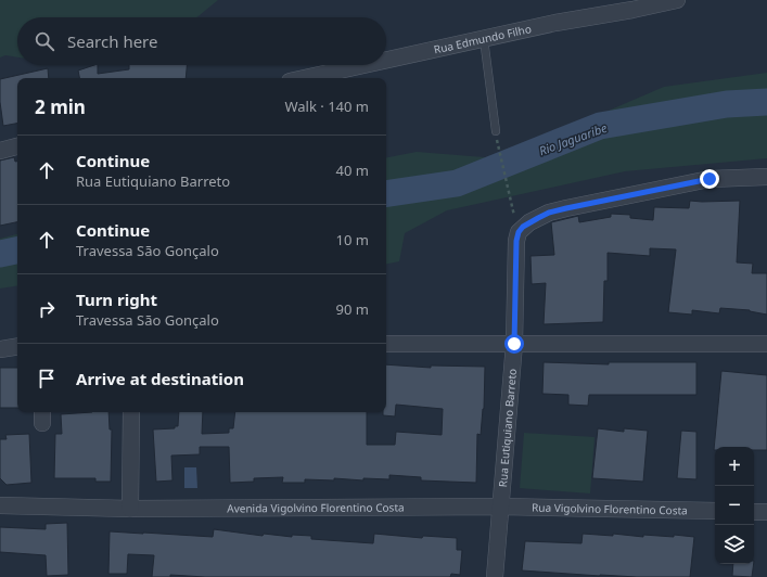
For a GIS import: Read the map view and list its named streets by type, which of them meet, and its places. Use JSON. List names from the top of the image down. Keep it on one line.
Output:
{"streets":{"street":["Rua Edmundo Filho","Rua Eutiquiano Barreto","Avenida Vigolvino Florentino Costa","Rua Vigolvino Florentino Costa"]},"crossings":[["Rua Eutiquiano Barreto","Avenida Vigolvino Florentino Costa"],["Rua Eutiquiano Barreto","Rua Vigolvino Florentino Costa"],["Avenida Vigolvino Florentino Costa","Rua Vigolvino Florentino Costa"]],"water":["Rio Jaguaribe"],"page":{"search":"Search here","heading":["2 min","Walk · 140 m"],"list":[["Continue","Rua Eutiquiano Barreto","40 m"],["Continue","Travessa São Gonçalo","10 m"],["Turn right","Travessa São Gonçalo","90 m"],"Arrive at destination"],"map_buttons":["+","−"]}}
